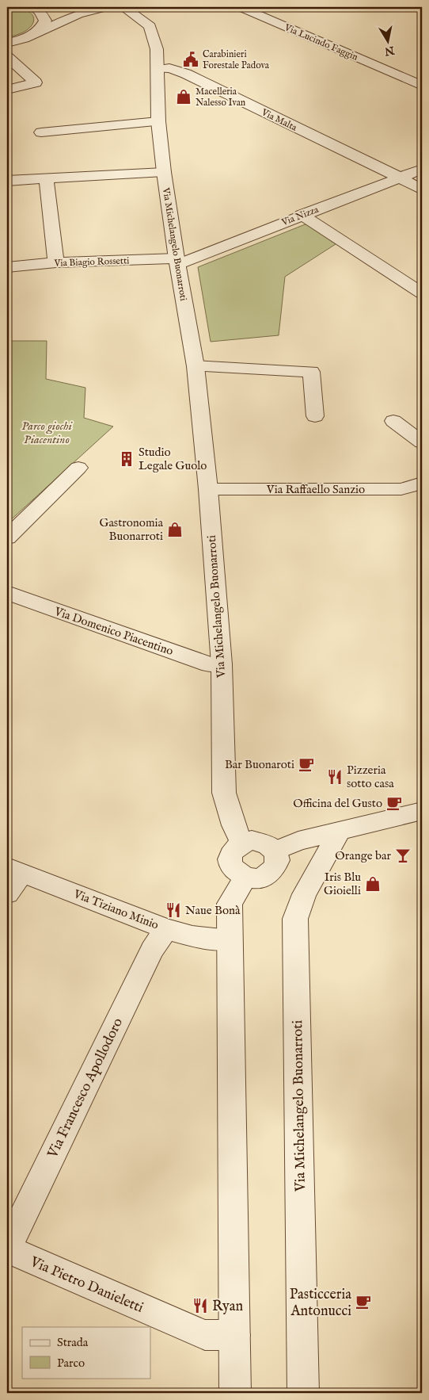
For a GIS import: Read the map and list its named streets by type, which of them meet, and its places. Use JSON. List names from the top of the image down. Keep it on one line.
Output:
{"streets":{"street":["Via Lucindo Faggin","Via Malta","Via Nizza","Via Michelangelo Buonarroti","Via Biagio Rossetti","Via Raffaello Sanzio","Via Domenico Piacentino","Via Tiziano Minio","Via Francesco Apollodoro","Via Pietro Danieletti"]},"crossings":[["Via Malta","Via Nizza"],["Via Malta","Via Michelangelo Buonarroti"],["Via Nizza","Via Michelangelo Buonarroti"],["Via Nizza","Via Biagio Rossetti"],["Via Michelangelo Buonarroti","Via Biagio Rossetti"],["Via Michelangelo Buonarroti","Via Raffaello Sanzio"],["Via Michelangelo Buonarroti","Via Domenico Piacentino"],["Via Tiziano Minio","Via Francesco Apollodoro"],["Via Francesco Apollodoro","Via Pietro Danieletti"]],"parks":["Parco giochi Piacentino"],"places":{"public building":["Carabinieri Forestale Padova"],"shop":["Macelleria Nalesso Ivan","Gastronomia Buonarroti","Iris Blu Gioielli"],"building":["Studio Legale Guolo"],"cafe":["Bar Buonaroti","Officina del Gusto","Pasticceria Antonucci"],"restaurant":["Pizzeria sotto casa","Naue Bonà","Ryan"],"bar":["Orange bar"]},"legend":["Strada","Parco"],"north":"bottom"}
